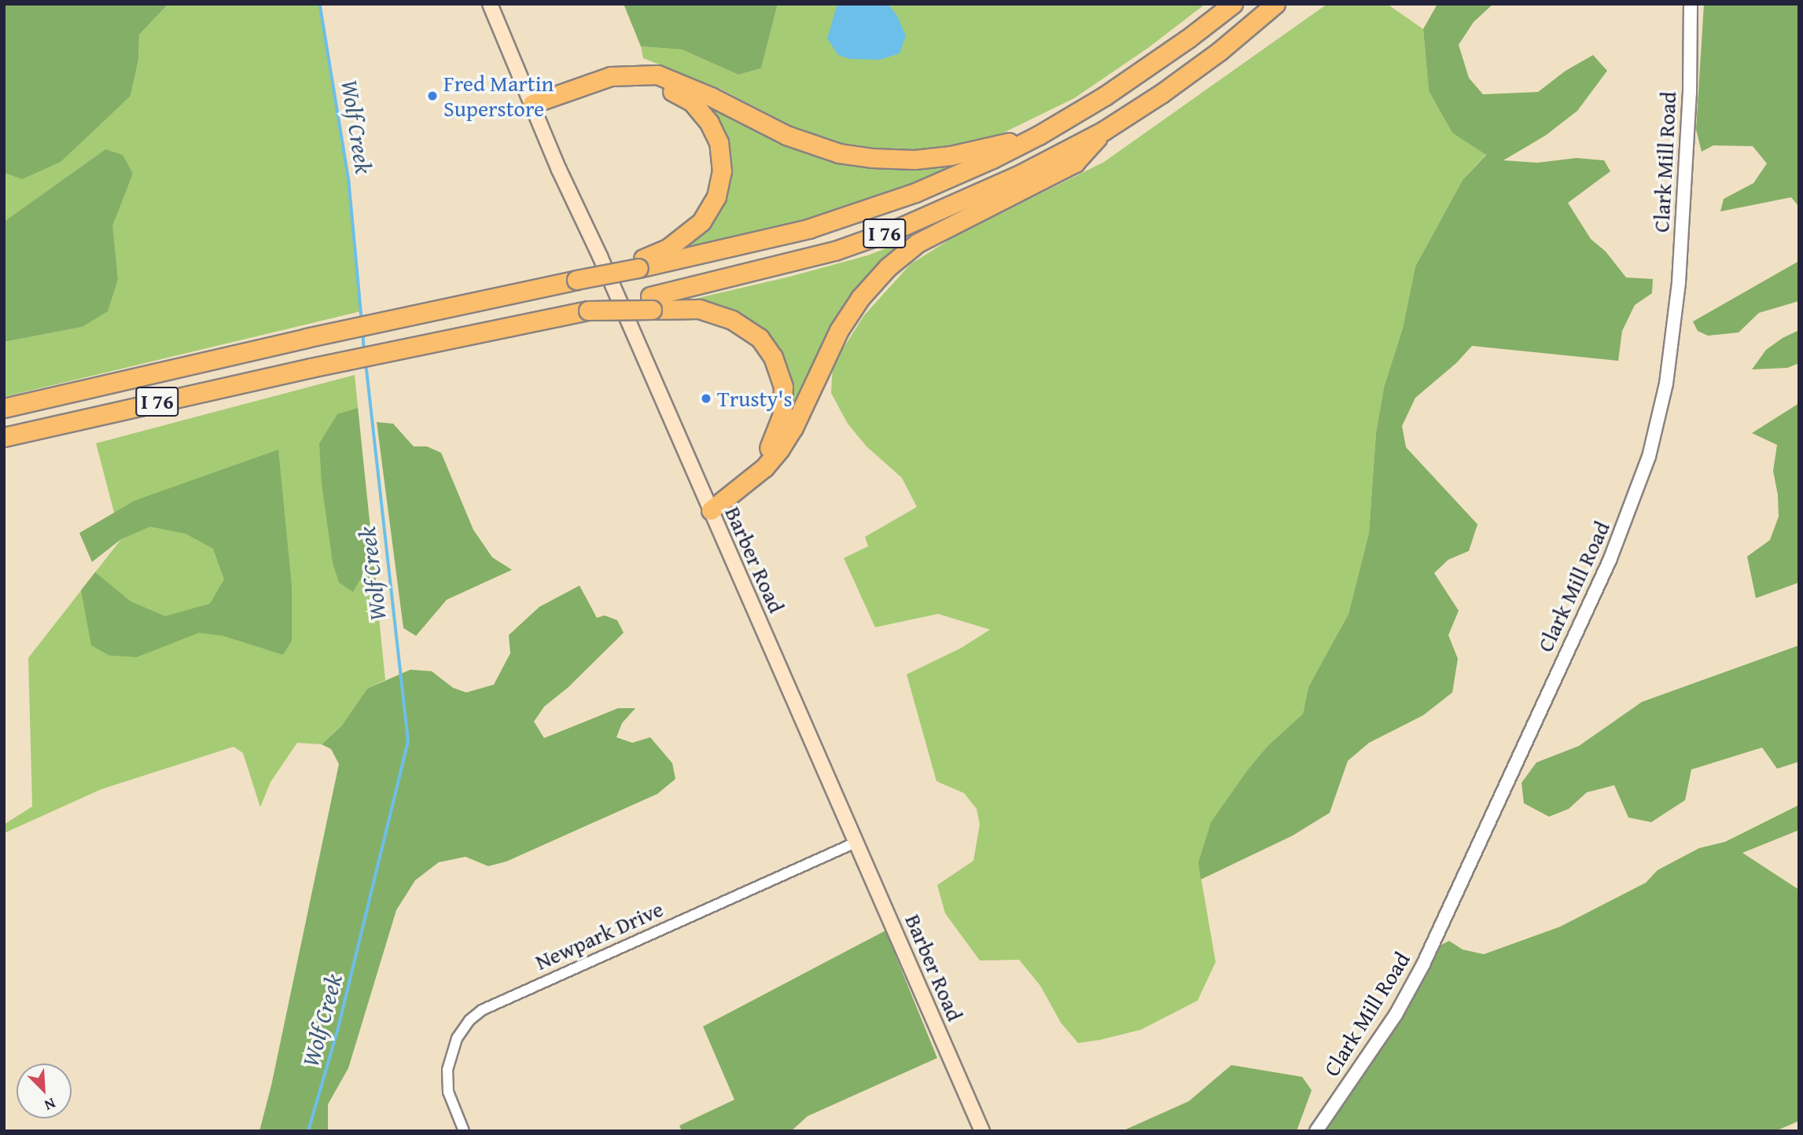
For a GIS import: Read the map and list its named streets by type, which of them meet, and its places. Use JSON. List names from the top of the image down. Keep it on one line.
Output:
{"streets":{"highway":["I 76"],"main road":["Barber Road"],"street":["Clark Mill Road","Newpark Drive"]},"crossings":[["Barber Road","Newpark Drive"]],"water":["Wolf Creek"],"places":["Fred Martin Superstore","Trusty's"],"north":"bottom right"}
